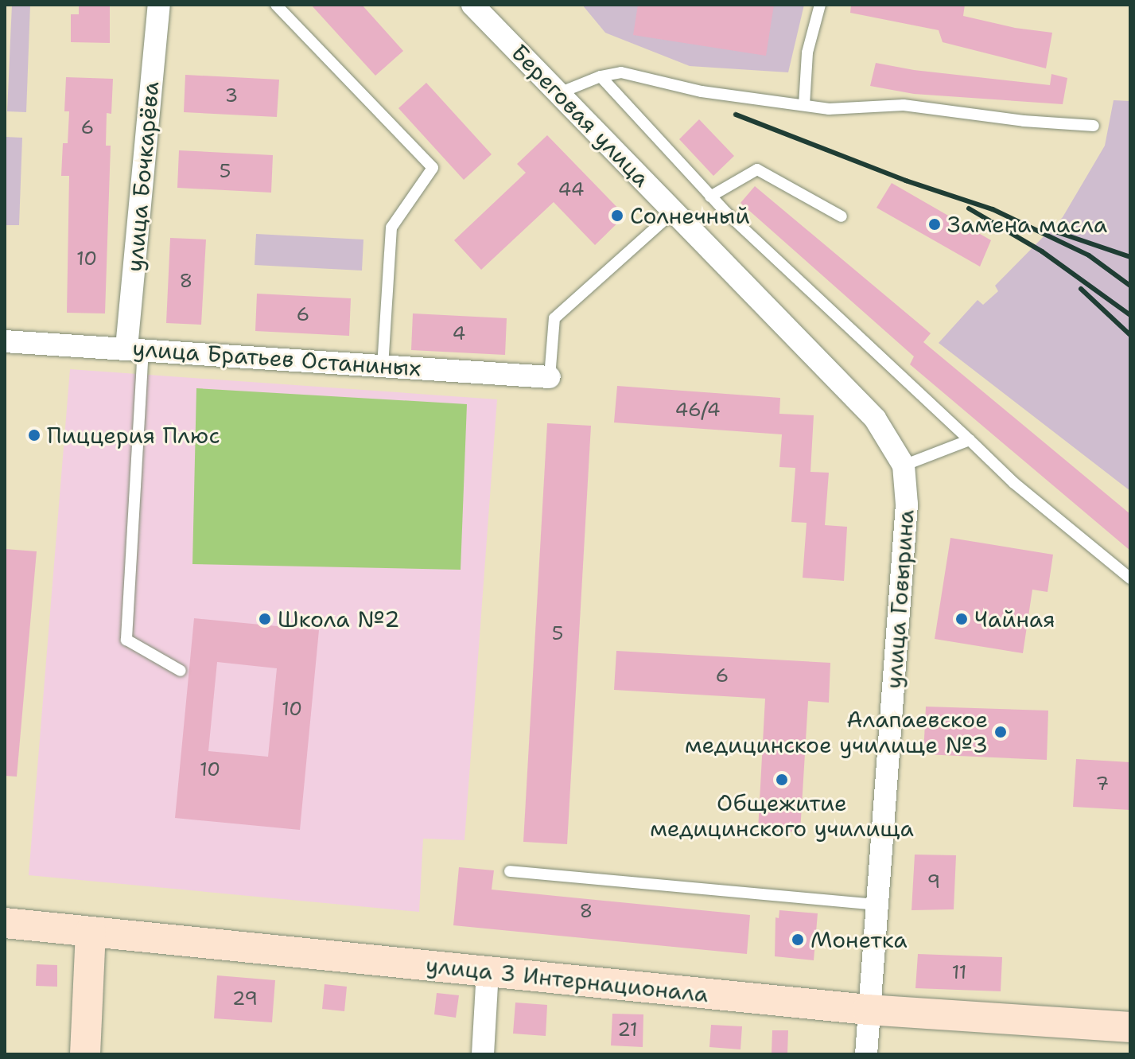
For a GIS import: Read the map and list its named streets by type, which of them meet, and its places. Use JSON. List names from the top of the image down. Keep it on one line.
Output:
{"streets":{"main road":["улица 3 Интернационала"],"street":["Береговая улица","улица Бочкарёва","улица Братьев Останиных","улица Говырина"]},"crossings":[["Береговая улица","улица Говырина"],["улица Бочкарёва","улица Братьев Останиных"],["улица Говырина","улица 3 Интернационала"]],"places":["Солнечный","Замена масла","Пиццерия Плюс","Школа №2","Чайная","Алапаевское медицинское училище №3","Общежитие медицинского училища","Монетка"],"house_numbers":["3","6","5","44","10","8","6","4","46/4","5","6","10","10","7","9","8","11","29","21"]}
